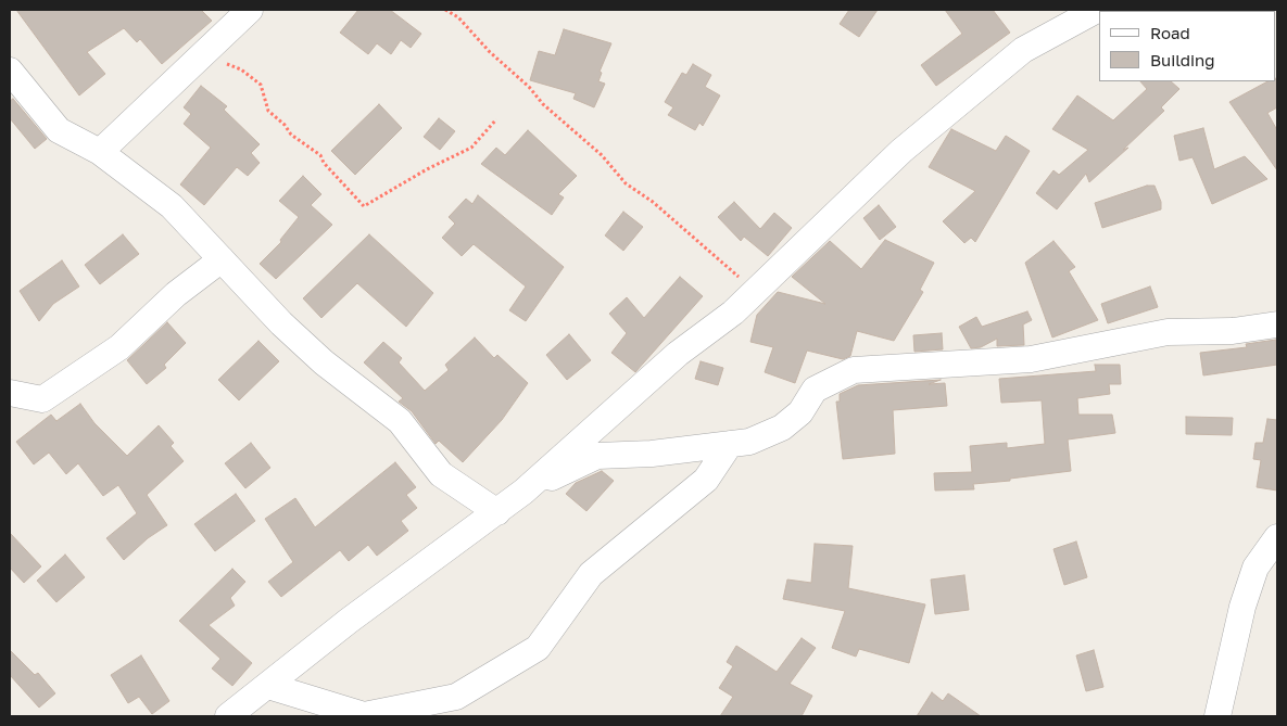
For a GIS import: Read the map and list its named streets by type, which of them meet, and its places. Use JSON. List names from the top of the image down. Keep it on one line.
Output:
{"legend":["Road","Building"]}
